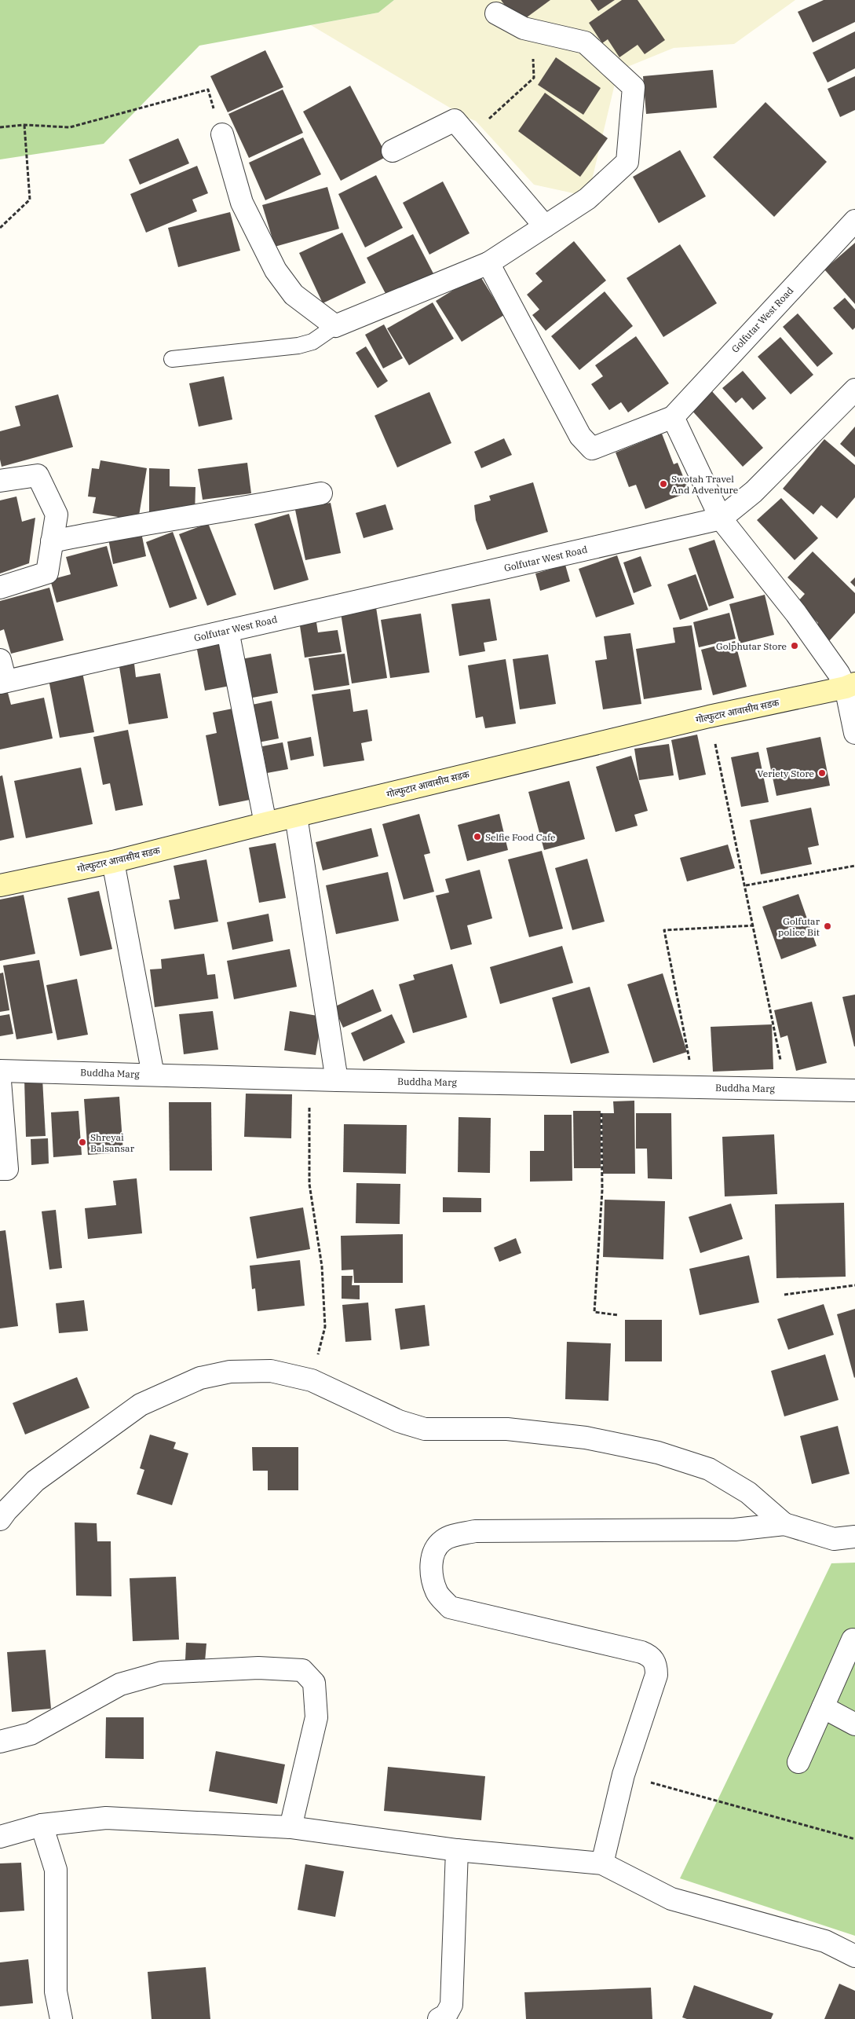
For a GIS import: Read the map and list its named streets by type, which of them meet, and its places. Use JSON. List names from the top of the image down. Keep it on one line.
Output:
{"streets":{"main road":["गोल्फुटार आवासीय सडक"],"street":["Golfutar West Road","Buddha Marg"]},"places":["Swotah Travel And Adventure","Golphutar Store","Veriety Store","Selfie Food Cafe","Golfutar police Bit","Shreyai Balsansar"]}
